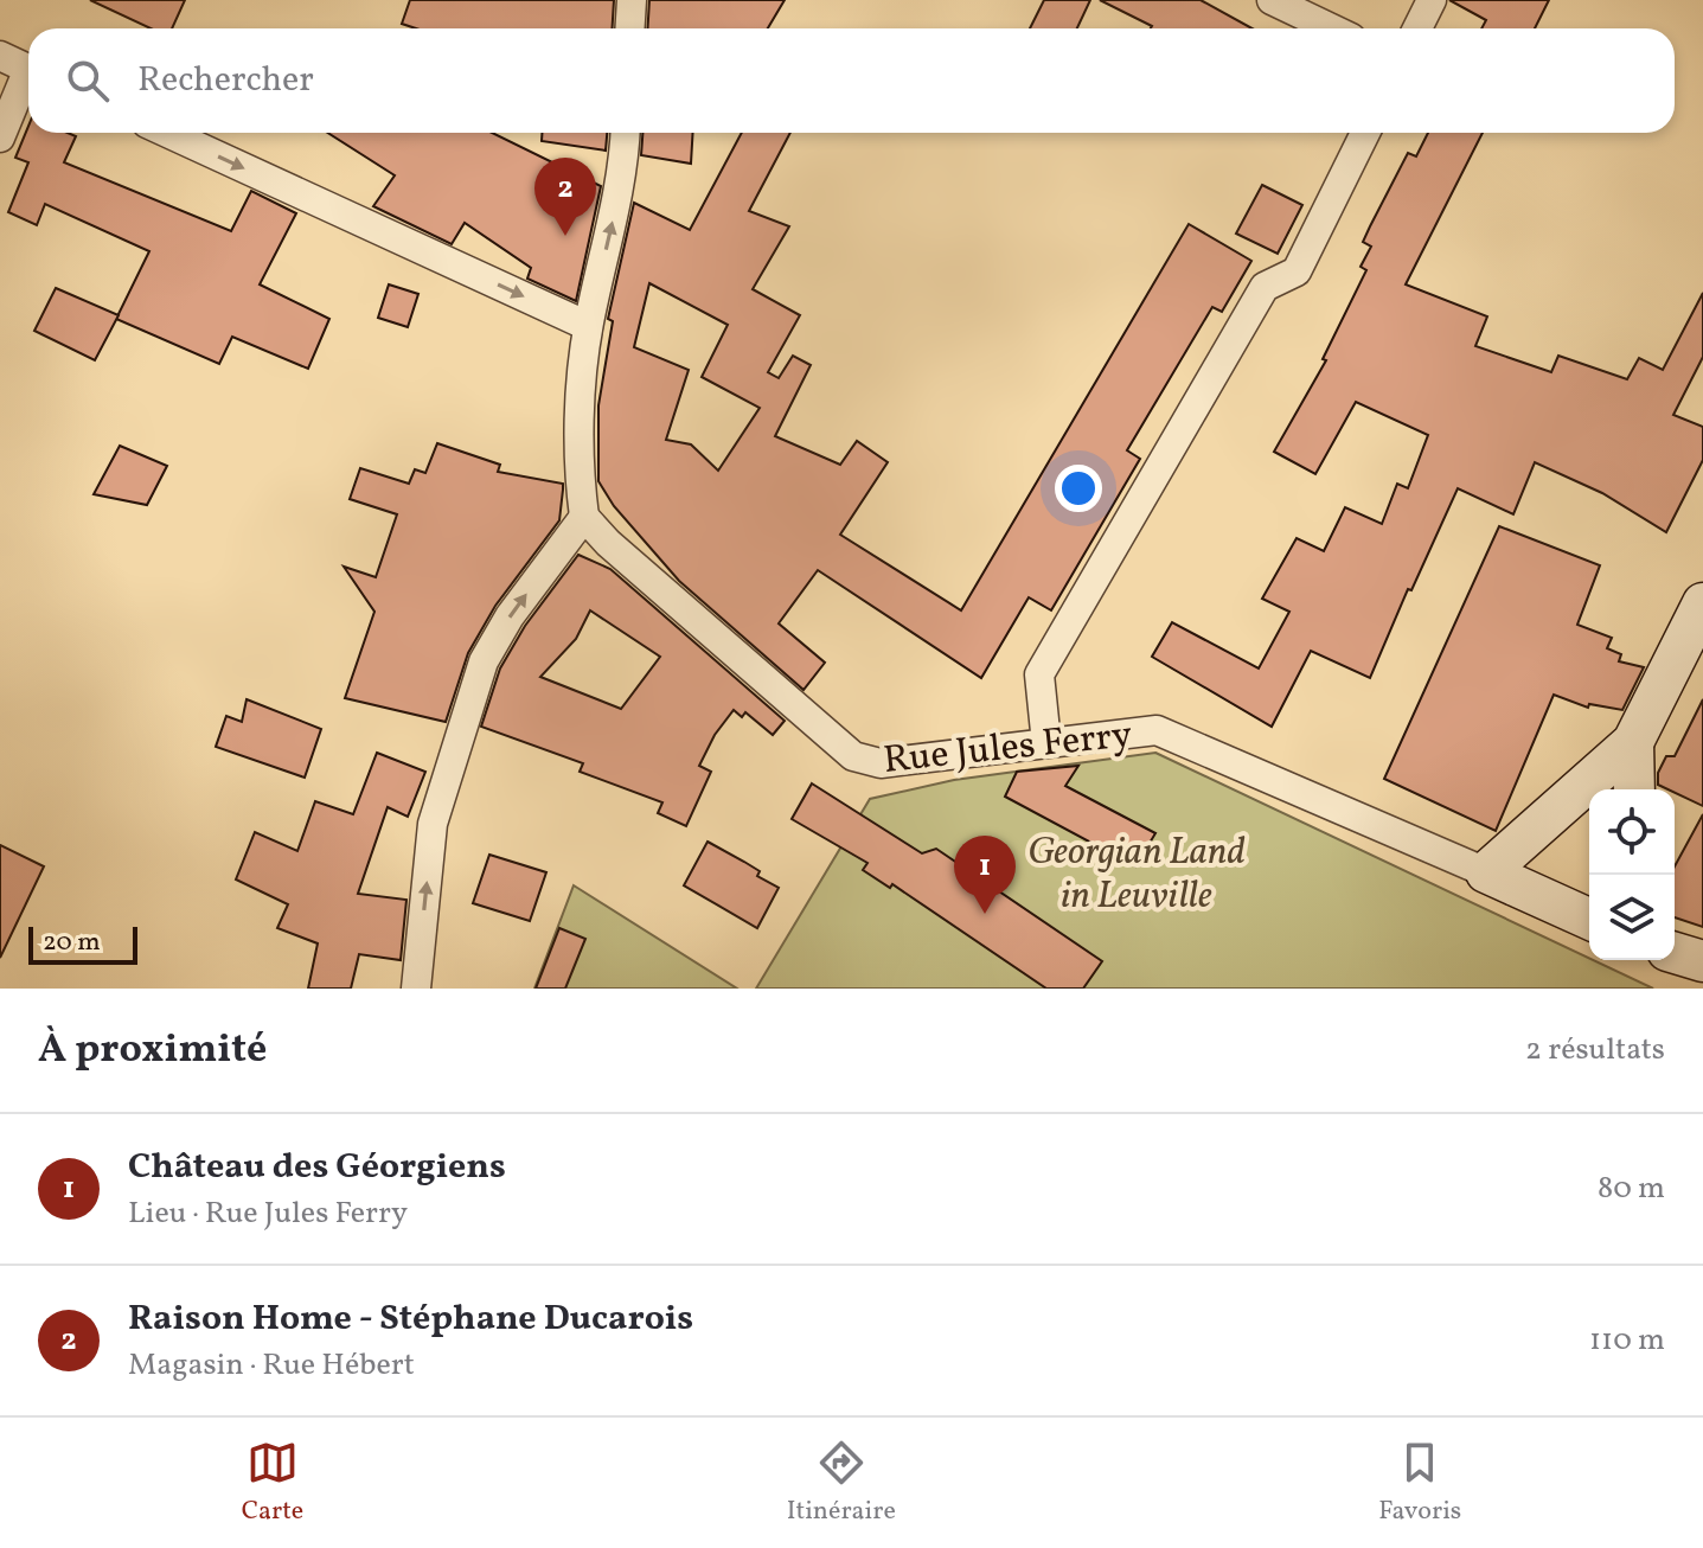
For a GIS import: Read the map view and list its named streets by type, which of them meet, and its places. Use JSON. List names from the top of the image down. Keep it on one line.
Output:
{"streets":{"street":["Rue Jules Ferry"]},"parks":["Georgian Land in Leuville"],"scale_bar":"20 m","page":{"search":"Rechercher","pins":["2","1"],"scale":"20 m","heading":["À proximité","2 résultats"],"list":[{"mark":"1","name":"Château des Géorgiens","note":"Lieu · Rue Jules Ferry","value":"80 m"},{"mark":"2","name":"Raison Home - Stéphane Ducarois","note":"Magasin · Rue Hébert","value":"110 m"}],"nav":["Carte","Itinéraire","Favoris"]}}
